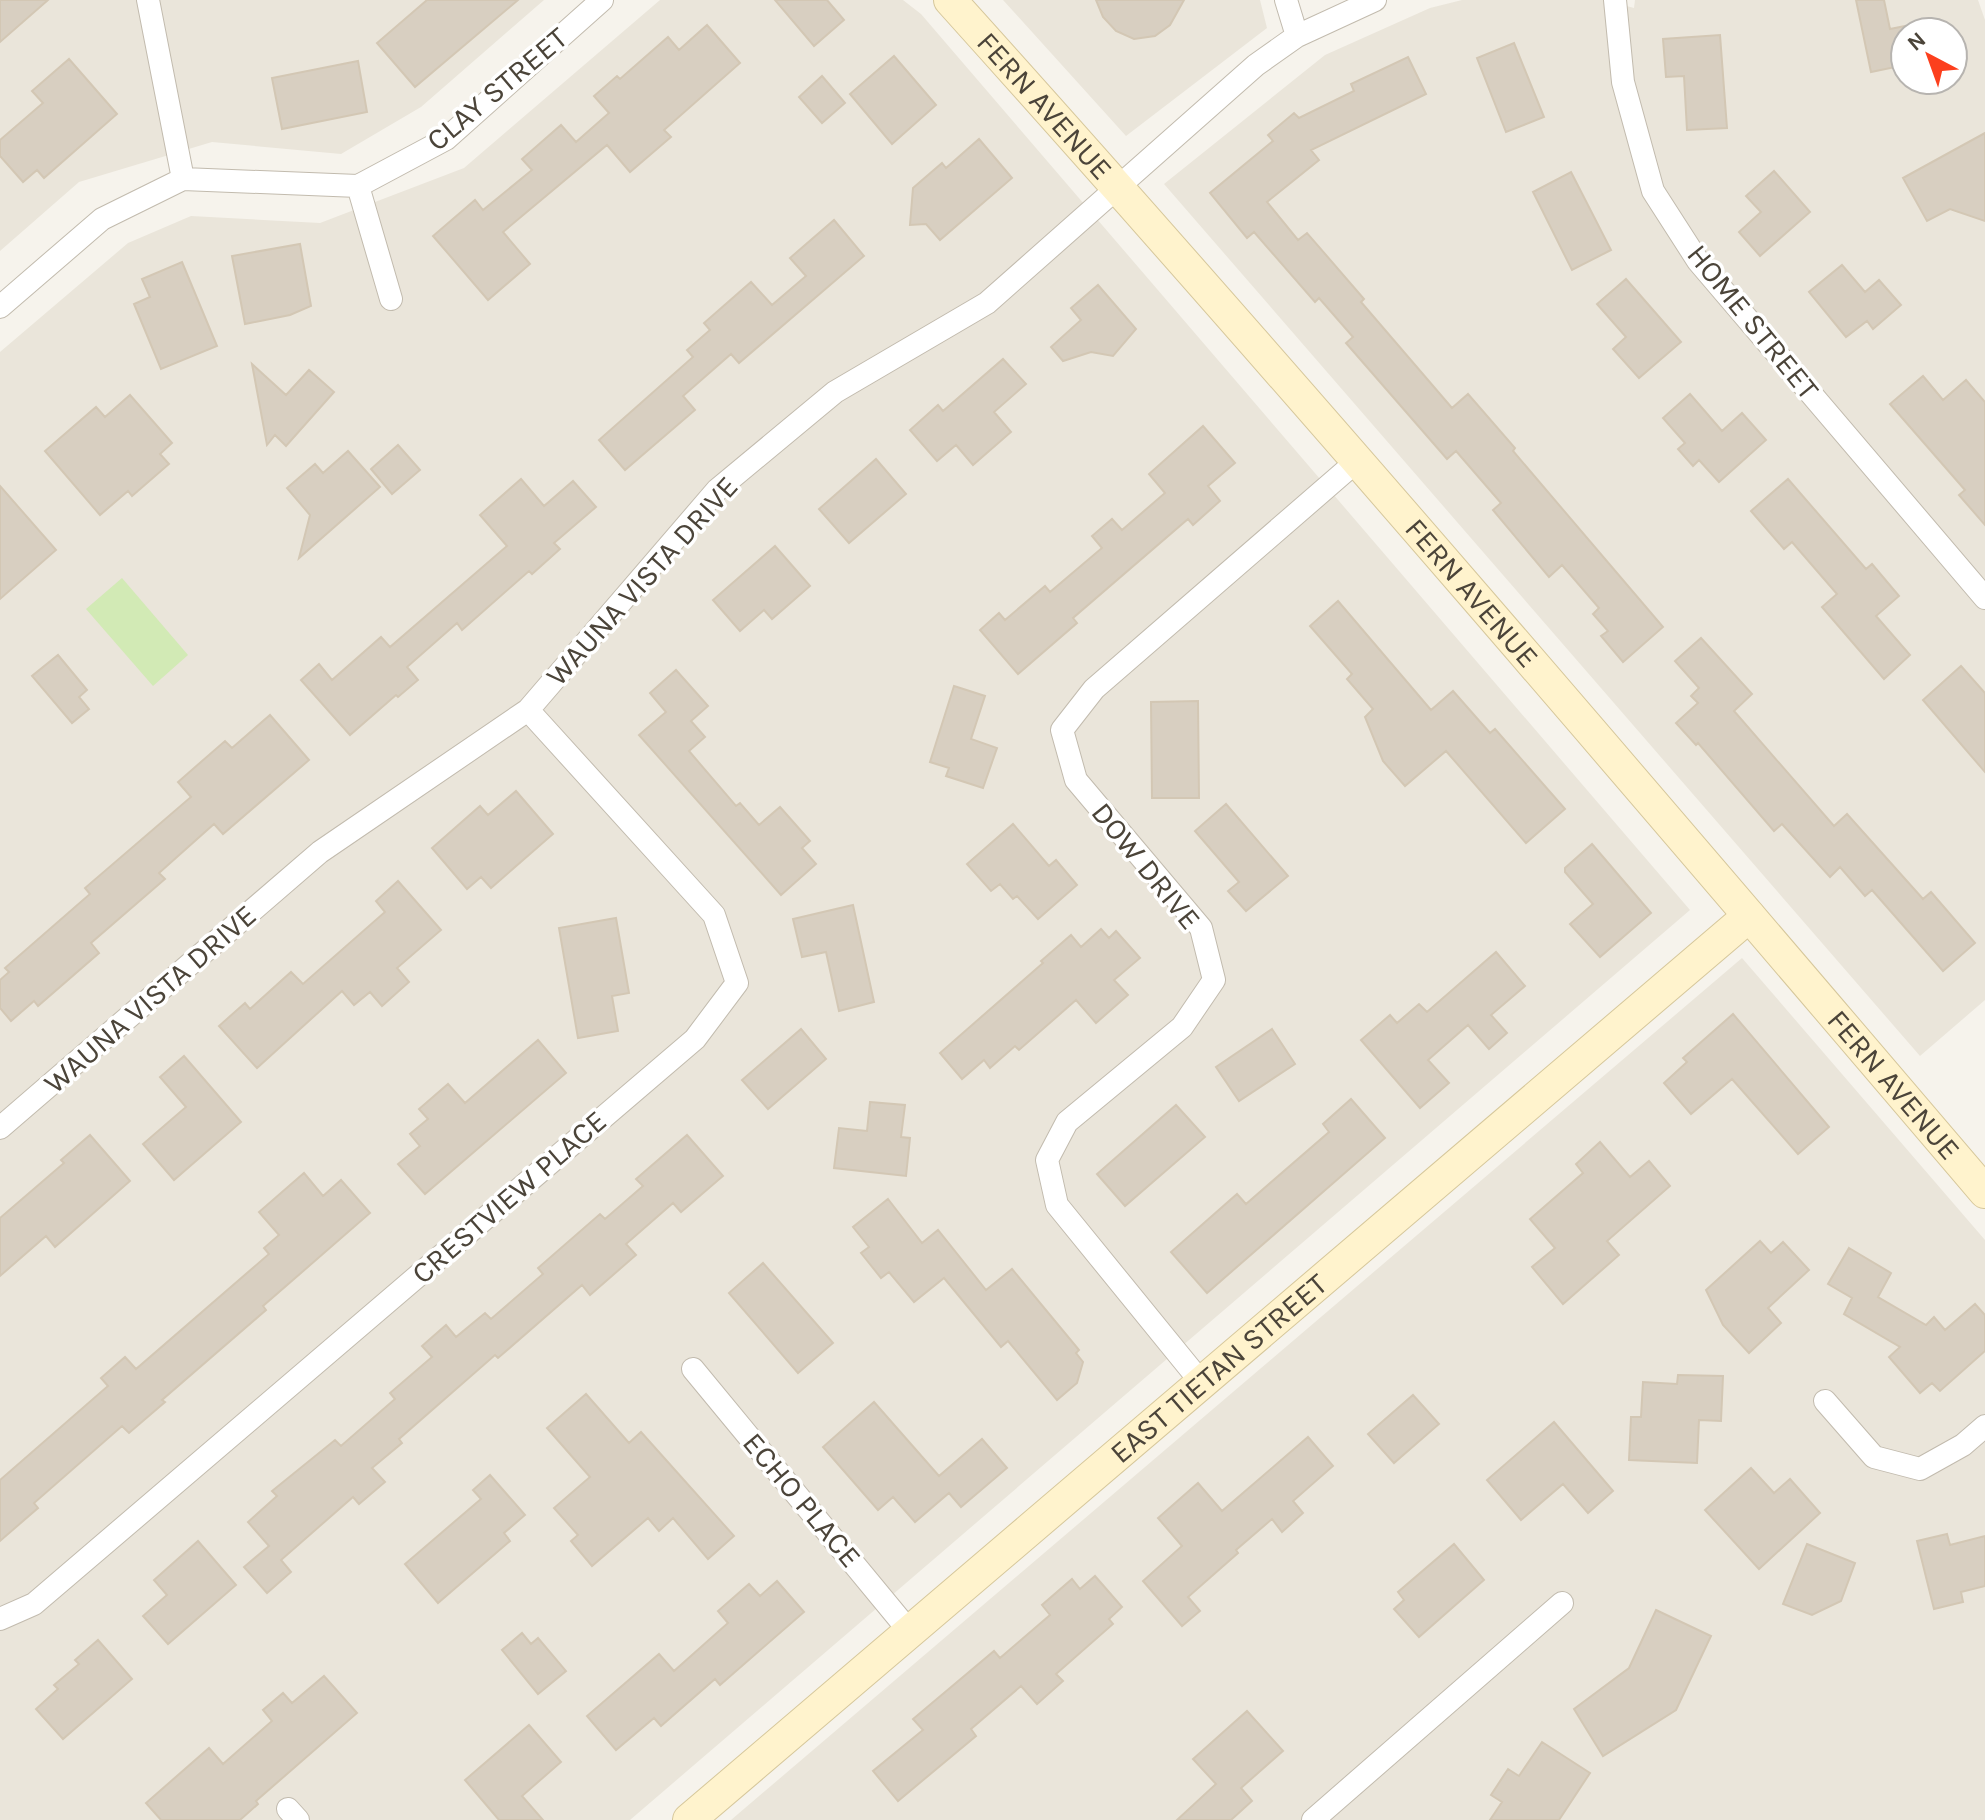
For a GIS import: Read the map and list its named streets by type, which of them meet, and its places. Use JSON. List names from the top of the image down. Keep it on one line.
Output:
{"streets":{"main road":["FERN AVENUE","EAST TIETAN STREET"],"street":["CLAY STREET","HOME STREET","WAUNA VISTA DRIVE","DOW DRIVE","CRESTVIEW PLACE","ECHO PLACE"]},"crossings":[["FERN AVENUE","WAUNA VISTA DRIVE"],["FERN AVENUE","DOW DRIVE"],["FERN AVENUE","EAST TIETAN STREET"],["WAUNA VISTA DRIVE","CRESTVIEW PLACE"],["DOW DRIVE","EAST TIETAN STREET"],["EAST TIETAN STREET","ECHO PLACE"]],"north":"top left"}
